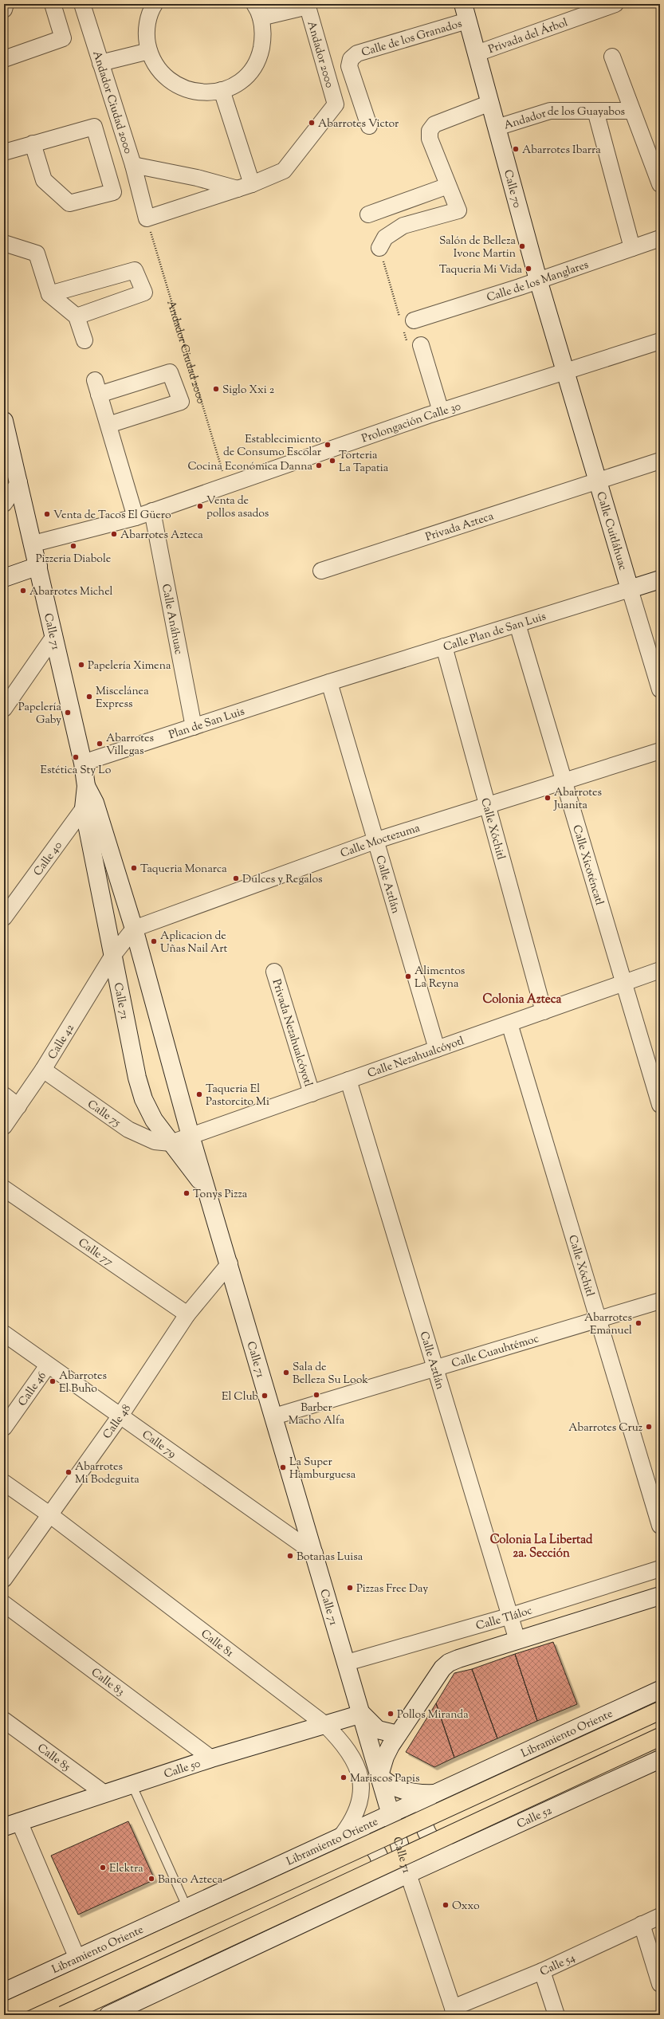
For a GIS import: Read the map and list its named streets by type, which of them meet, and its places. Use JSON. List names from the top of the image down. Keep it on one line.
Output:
{"streets":{"highway":["Libramiento Oriente"],"street":["Privada del Árbol","Calle de los Granados","Andador 2000","Andador Ciudad 2000","Andador de los Guayabos","Calle 70","Calle de los Manglares","Prolongación Calle 30","Privada Azteca","Calle Cuitláhuac","Calle Anáhuac","Calle 71","Calle Plan de San Luis","Plan de San Luis","Calle Xóchitl","Calle Moctezuma","Calle 40","Calle Xicoténcatl","Calle Aztlán","Privada Nezahualcóyotl","Calle 42","Calle Nezahualcóyotl","Calle 75","Calle 77","Calle Cuauhtémoc","Calle 46","Calle 48","Calle 79","Calle Tláloc","Calle 81","Calle 83","Calle 85","Calle 50","Calle 52","Calle 54"]},"crossings":[["Privada del Árbol","Calle 70"],["Calle de los Granados","Calle 70"],["Andador Ciudad 2000","Prolongación Calle 30"],["Andador de los Guayabos","Calle 70"],["Calle 70","Calle de los Manglares"],["Calle 70","Prolongación Calle 30"],["Calle 70","Calle Cuitláhuac"],["Prolongación Calle 30","Calle Cuitláhuac"],["Prolongación Calle 30","Calle Anáhuac"],["Prolongación Calle 30","Calle 71"],["Privada Azteca","Calle Cuitláhuac"],["Calle Cuitláhuac","Calle Plan de San Luis"],["Calle Anáhuac","Plan de San Luis"],["Calle 71","Plan de San Luis"],["Calle 71","Calle Moctezuma"],["Calle 71","Calle 40"],["Calle 71","Calle 42"],["Calle 71","Calle Nezahualcóyotl"],["Calle 71","Calle 75"],["Calle 71","Calle Cuauhtémoc"],["Calle 71","Calle 48"],["Calle 71","Calle 79"],["Calle 71","Calle Tláloc"],["Calle 71","Libramiento Oriente"],["Calle 71","Calle 50"],["Calle 71","Calle 52"],["Calle 71","Calle 54"],["Calle Plan de San Luis","Plan de San Luis"],["Calle Plan de San Luis","Calle Xóchitl"],["Calle Plan de San Luis","Calle Xicoténcatl"],["Calle Plan de San Luis","Calle Aztlán"],["Plan de San Luis","Calle Aztlán"],["Calle Xóchitl","Calle Moctezuma"],["Calle Xóchitl","Calle Nezahualcóyotl"],["Calle Xóchitl","Calle Cuauhtémoc"],["Calle Moctezuma","Calle Xicoténcatl"],["Calle Moctezuma","Calle Aztlán"],["Calle Xicoténcatl","Calle Nezahualcóyotl"],["Calle Aztlán","Calle Nezahualcóyotl"],["Calle Aztlán","Calle Cuauhtémoc"],["Calle Aztlán","Calle Tláloc"],["Privada Nezahualcóyotl","Calle Nezahualcóyotl"],["Calle 42","Calle 75"],["Calle Nezahualcóyotl","Calle 75"],["Calle 77","Calle 48"],["Calle 46","Calle 79"],["Calle 48","Calle 79"],["Calle 48","Calle 81"],["Calle 81","Libramiento Oriente"],["Calle 81","Calle 50"],["Calle 83","Calle 50"],["Calle 85","Calle 50"]],"districts":["Colonia Azteca","Colonia La Libertad 2a. Sección"],"places":["Abarrotes Victor","Abarrotes Ibarra","Salón de Belleza Ivone Martin","Taqueria Mi Vida","Siglo Xxi 2","Establecimiento de Consumo Escolar","Torteria La Tapatia","Cocina Económica Danna","Venta de pollos asados","Venta de Tacos El Güero","Abarrotes Azteca","Pizzeria Diabole","Abarrotes Michel","Papelería Ximena","Miscelánea Express","Papelería Gaby","Abarrotes Villegas","Estética Sty Lo","Abarrotes Juanita","Taqueria Monarca","Dulces y Regalos","Aplicacion de Uñas Nail Art","Alimentos La Reyna","Taqueria El Pastorcito Mi","Tonys Pizza","Abarrotes Emanuel","Sala de Belleza Su Look","Abarrotes El Buho","Barber Macho Alfa","El Club","Abarrotes Cruz","La Super Hamburguesa","Abarrotes Mi Bodeguita","Botanas Luisa","Pizzas Free Day","Pollos Miranda","Mariscos Papis","Elektra","Banco Azteca","Oxxo"]}
